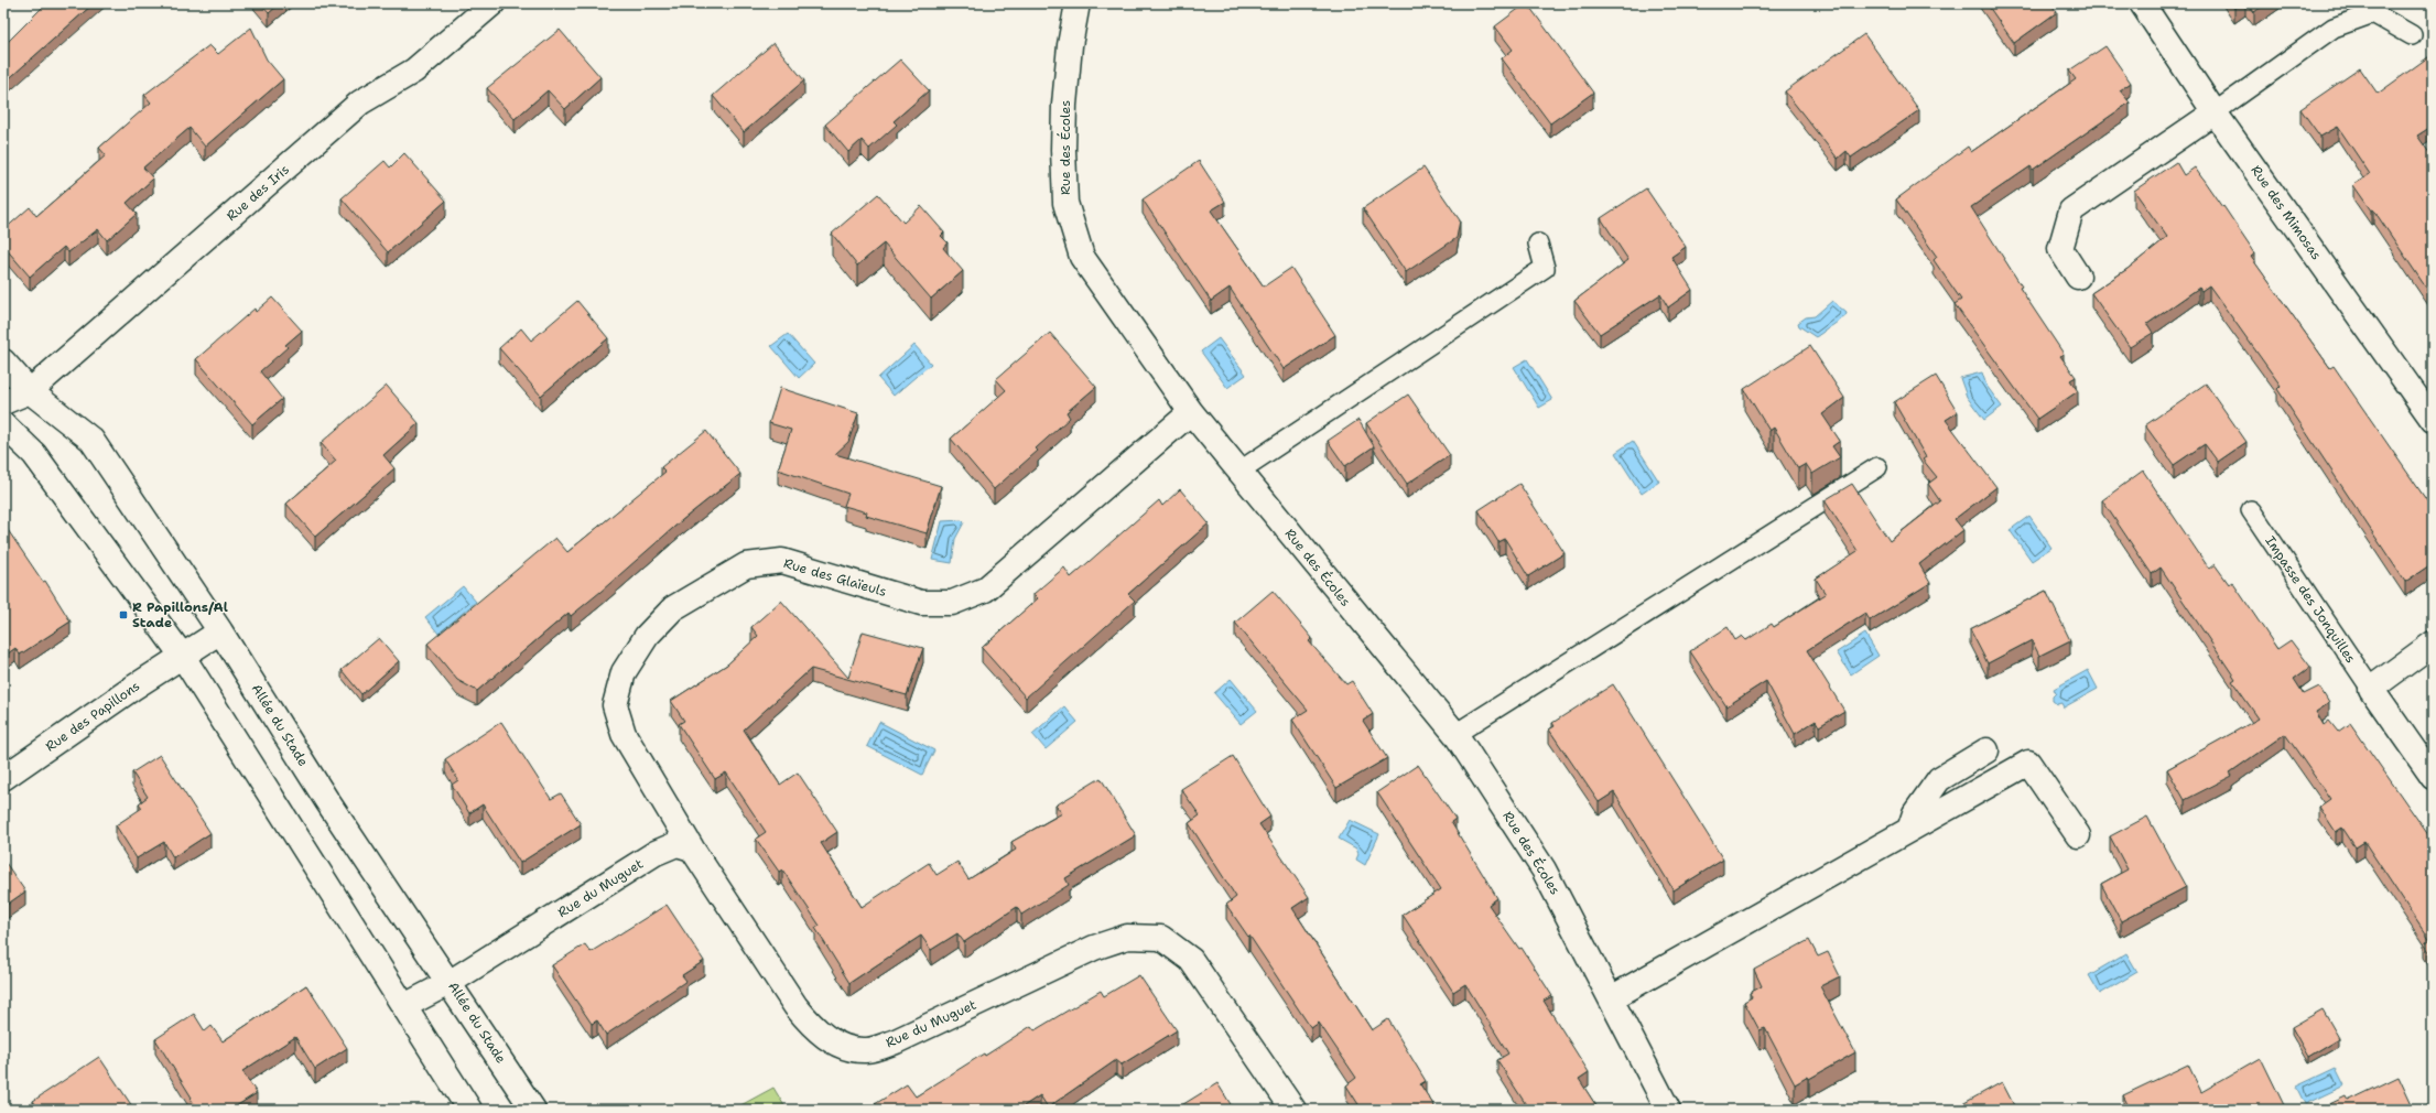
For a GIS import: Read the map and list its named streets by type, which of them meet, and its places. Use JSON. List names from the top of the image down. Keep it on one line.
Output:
{"streets":{"street":["Rue des Écoles","Rue des Iris","Rue des Mimosas","Rue des Glaïeuls","Rue des Papillons","Allée du Stade","Rue du Muguet"],"lane":["Impasse des Jonquilles"]},"crossings":[["Rue des Écoles","Rue des Glaïeuls"],["Rue des Iris","Allée du Stade"],["Rue des Glaïeuls","Rue du Muguet"],["Rue des Papillons","Allée du Stade"],["Allée du Stade","Rue du Muguet"]],"places":{"transit":["R Papillons/Al Stade"]}}
